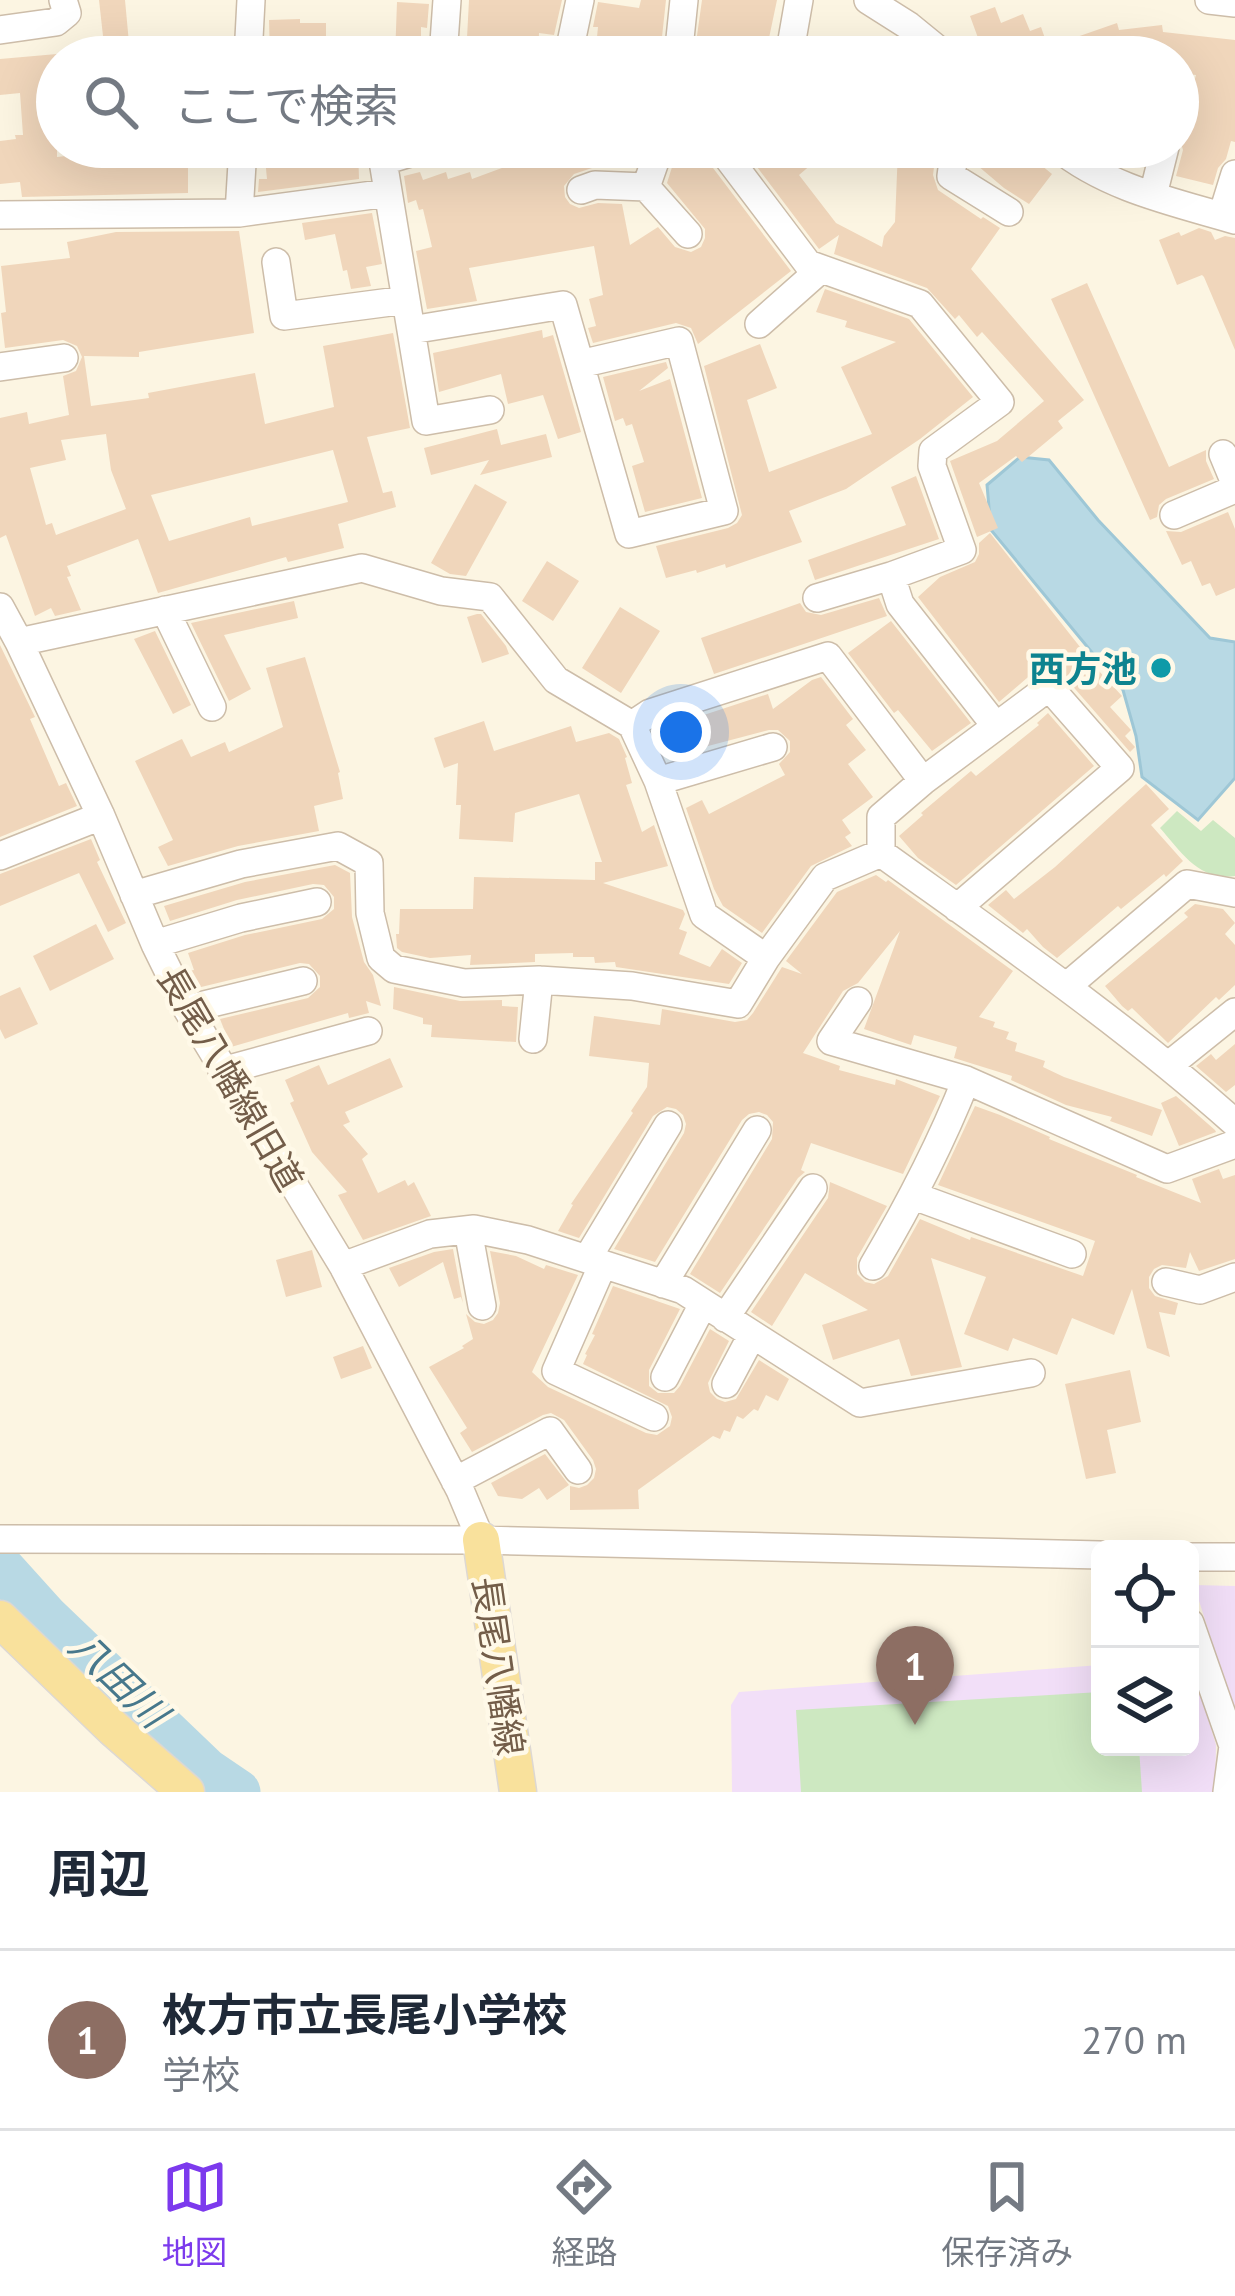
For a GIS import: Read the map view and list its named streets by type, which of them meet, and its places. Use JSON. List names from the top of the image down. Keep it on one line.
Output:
{"streets":{"main road":["長尾八幡線"],"street":["長尾八幡線旧道"]},"crossings":[["長尾八幡線旧道","長尾八幡線"]],"water":["八田川"],"places":["西方池"],"page":{"search":"ここで検索","pins":"1","heading":"周辺","list":[{"mark":"1","name":"枚方市立長尾小学校","note":"学校","value":"270 m"}],"nav":["地図","経路","保存済み"]}}
